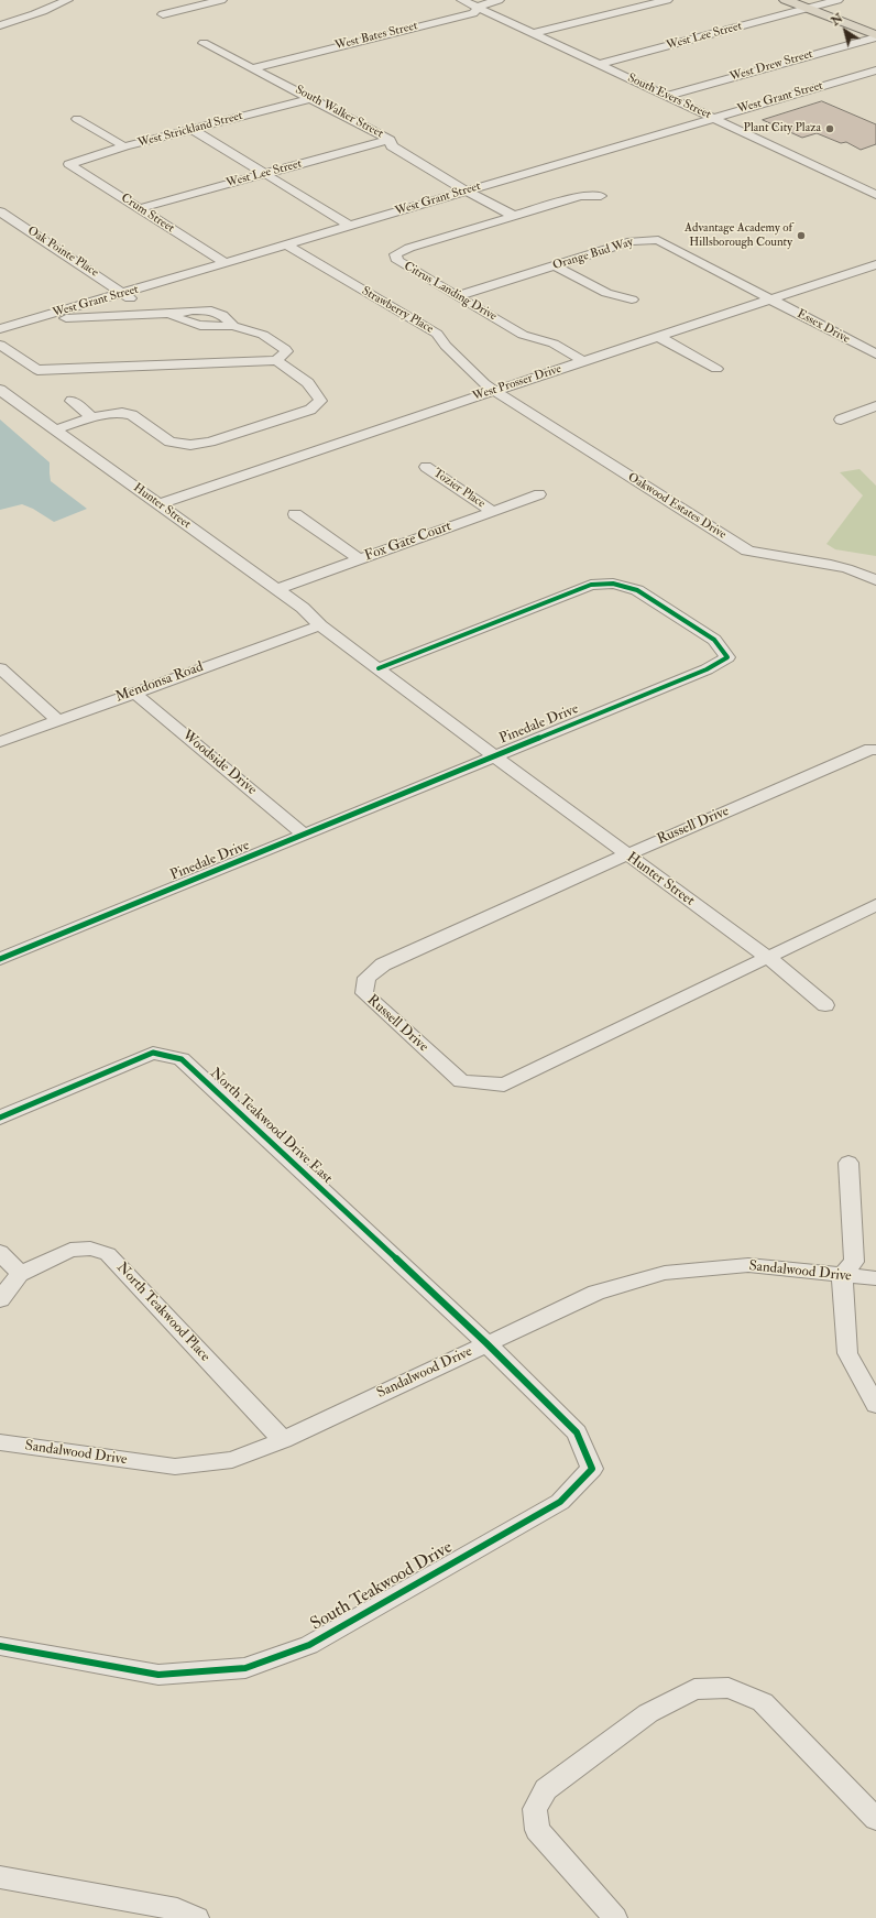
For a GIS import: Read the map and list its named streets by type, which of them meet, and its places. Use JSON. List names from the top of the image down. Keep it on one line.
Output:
{"streets":{"street":["West Bates Street","West Lee Street","West Drew Street","South Evers Street","West Grant Street","South Walker Street","West Strickland Street","Crum Street","Oak Pointe Place","Orange Bud Way","Citrus Landing Drive","Strawberry Place","Essex Drive","West Prosser Drive","Tozier Place","Hunter Street","Oakwood Estates Drive","Fox Gate Court","Mendonsa Road","Pinedale Drive","Woodside Drive","Russell Drive","North Teakwood Drive East","Sandalwood Drive","North Teakwood Place","South Teakwood Drive"]},"crossings":[["West Bates Street","South Evers Street"],["West Bates Street","South Walker Street"],["West Lee Street","South Evers Street"],["West Lee Street","South Walker Street"],["West Lee Street","Crum Street"],["West Drew Street","South Evers Street"],["South Evers Street","West Grant Street"],["West Grant Street","South Walker Street"],["West Grant Street","Crum Street"],["West Grant Street","Oak Pointe Place"],["West Grant Street","Strawberry Place"],["South Walker Street","West Strickland Street"],["South Walker Street","Citrus Landing Drive"],["West Strickland Street","Crum Street"],["Orange Bud Way","Citrus Landing Drive"],["Orange Bud Way","Essex Drive"],["Orange Bud Way","West Prosser Drive"],["Citrus Landing Drive","West Prosser Drive"],["Strawberry Place","West Prosser Drive"],["Strawberry Place","Oakwood Estates Drive"],["Essex Drive","West Prosser Drive"],["West Prosser Drive","Hunter Street"],["West Prosser Drive","Oakwood Estates Drive"],["Tozier Place","Fox Gate Court"],["Hunter Street","Fox Gate Court"],["Hunter Street","Mendonsa Road"],["Hunter Street","Pinedale Drive"],["Hunter Street","Russell Drive"],["Mendonsa Road","Woodside Drive"],["Pinedale Drive","Woodside Drive"],["North Teakwood Drive East","Sandalwood Drive"],["North Teakwood Drive East","South Teakwood Drive"],["Sandalwood Drive","North Teakwood Place"],["Sandalwood Drive","South Teakwood Drive"]],"places":["Plant City Plaza","Advantage Academy of Hillsborough County"],"north":"top left"}
